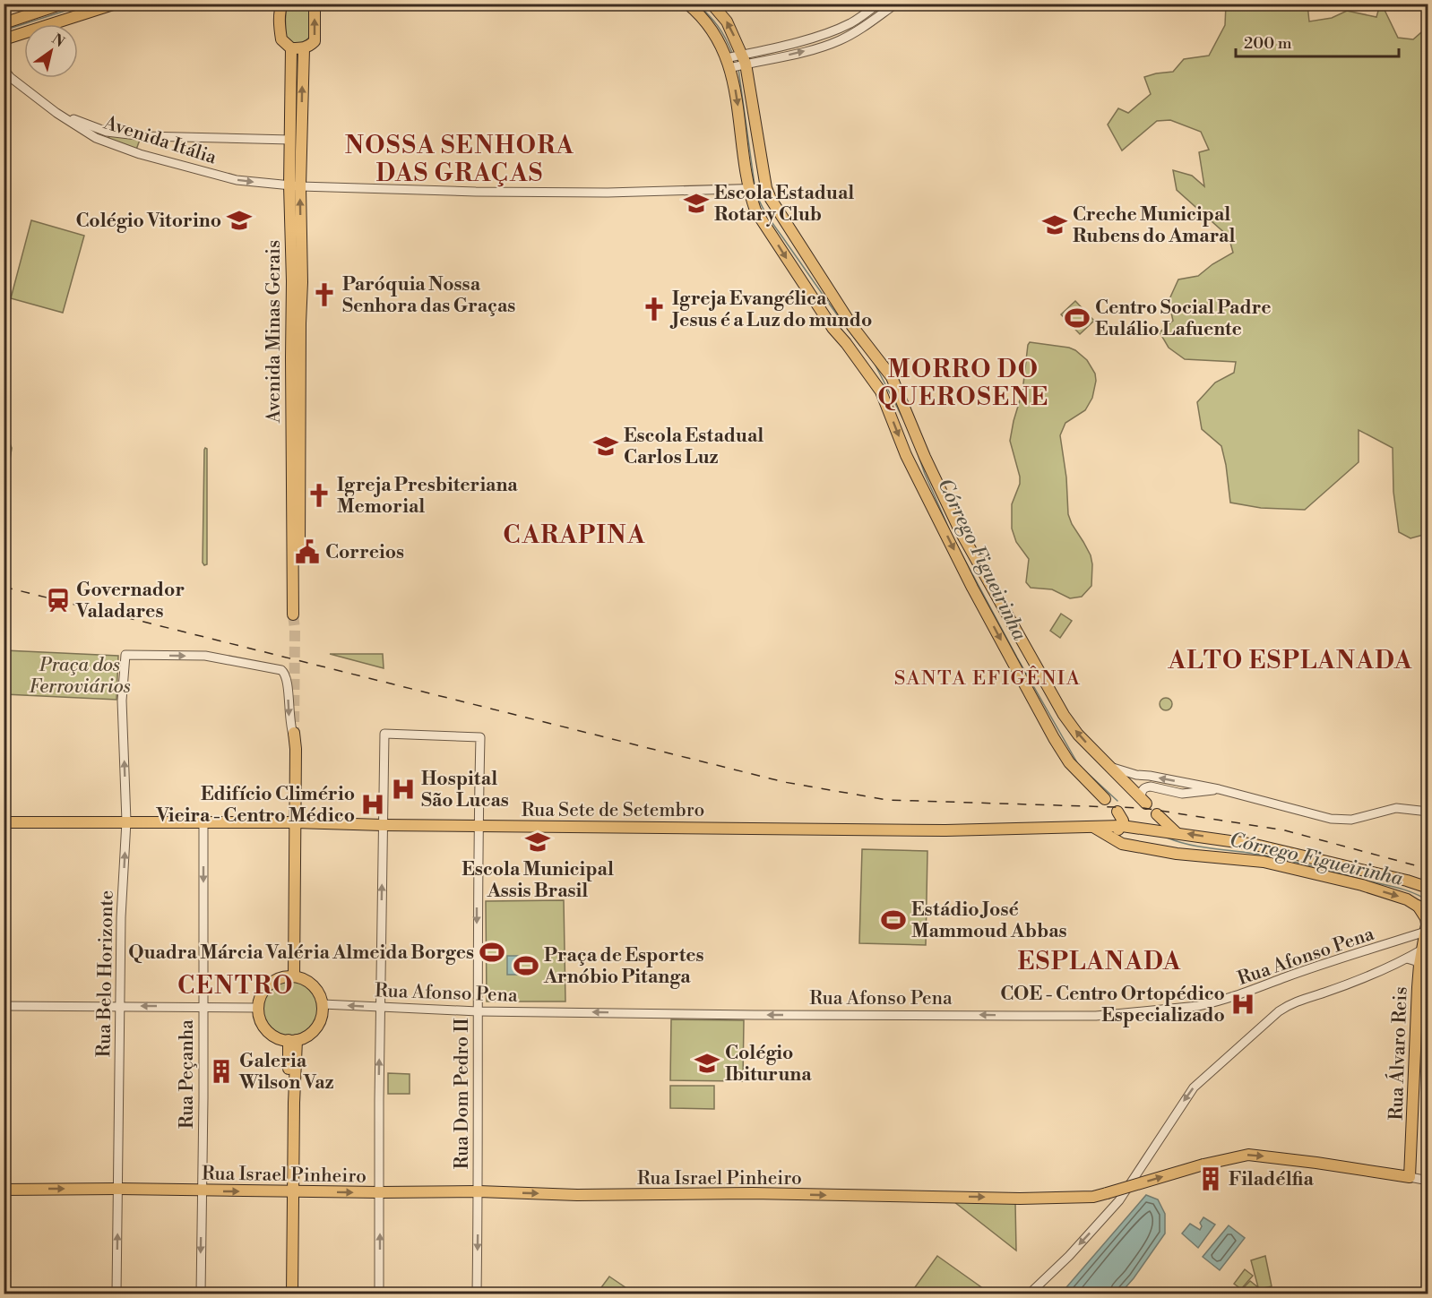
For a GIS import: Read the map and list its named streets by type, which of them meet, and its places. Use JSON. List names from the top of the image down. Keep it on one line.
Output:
{"streets":{"main road":["Avenida Minas Gerais","Rua Sete de Setembro","Rua Álvaro Reis","Rua Israel Pinheiro"],"street":["Avenida Itália","Rua Afonso Pena","Rua Belo Horizonte","Rua Peçanha","Rua Dom Pedro II"]},"crossings":[["Avenida Itália","Avenida Minas Gerais"],["Rua Sete de Setembro","Rua Belo Horizonte"],["Rua Sete de Setembro","Rua Peçanha"],["Rua Sete de Setembro","Rua Dom Pedro II"],["Rua Afonso Pena","Rua Álvaro Reis"],["Rua Afonso Pena","Rua Dom Pedro II"],["Rua Belo Horizonte","Rua Israel Pinheiro"],["Rua Álvaro Reis","Rua Israel Pinheiro"],["Rua Peçanha","Rua Israel Pinheiro"],["Rua Dom Pedro II","Rua Israel Pinheiro"]],"one_way":["Rua Afonso Pena","Rua Peçanha","Rua Dom Pedro II","Rua Israel Pinheiro"],"districts":["NOSSA SENHORA DAS GRAÇAS","MORRO DO QUEROSENE","CARAPINA","ALTO ESPLANADA","SANTA EFIGÊNIA","ESPLANADA","CENTRO"],"water":["Córrego Figueirinha"],"parks":["Praça dos Ferroviários"],"places":{"school or university":["Escola Estadual Rotary Club","Colégio Vitorino","Creche Municipal Rubens do Amaral","Escola Estadual Carlos Luz","Escola Municipal Assis Brasil","Colégio Ibituruna"],"church":["Paróquia Nossa Senhora das Graças","Igreja Evangélica Jesus é a Luz do mundo","Igreja Presbiteriana Memorial"],"sports":["Centro Social Padre Eulálio Lafuente","Estádio José Mammoud Abbas","Quadra Márcia Valéria Almeida Borges","Praça de Esportes Arnóbio Pitanga"],"public building":["Correios"],"station":["Governador Valadares"],"hospital":["Hospital São Lucas","Edifício Climério Vieira - Centro Médico","COE - Centro Ortopédico Especializado"],"building":["Galeria Wilson Vaz","Filadélfia"]},"scale_bar":"200 m","north":"top right"}
